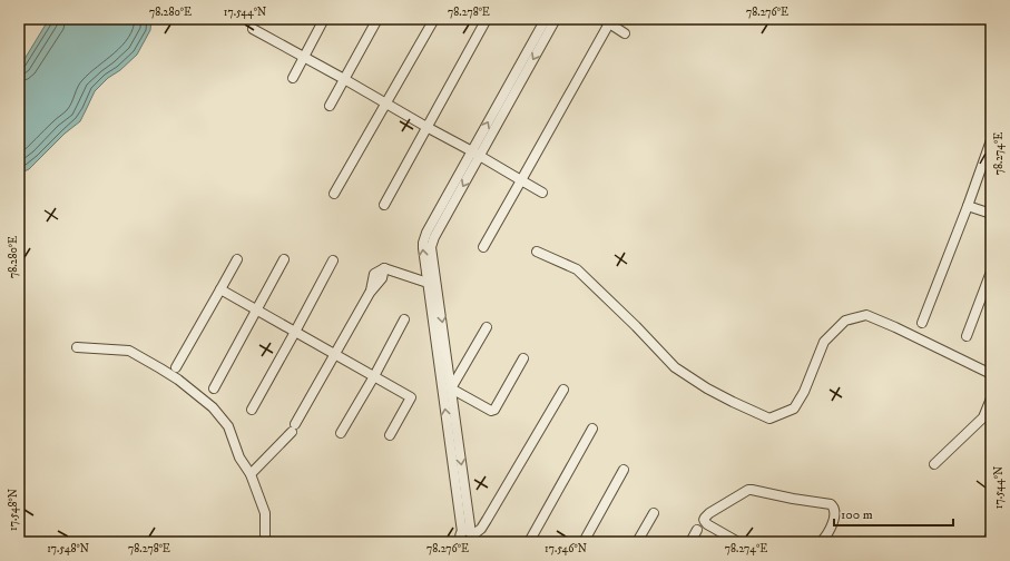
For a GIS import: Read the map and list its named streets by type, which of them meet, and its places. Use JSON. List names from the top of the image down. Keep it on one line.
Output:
{"scale_bar":"100 m","coordinates":["78.280°E","17.544°N","78.278°E","78.276°E","78.274°E","17.548°N","17.546°N"]}
